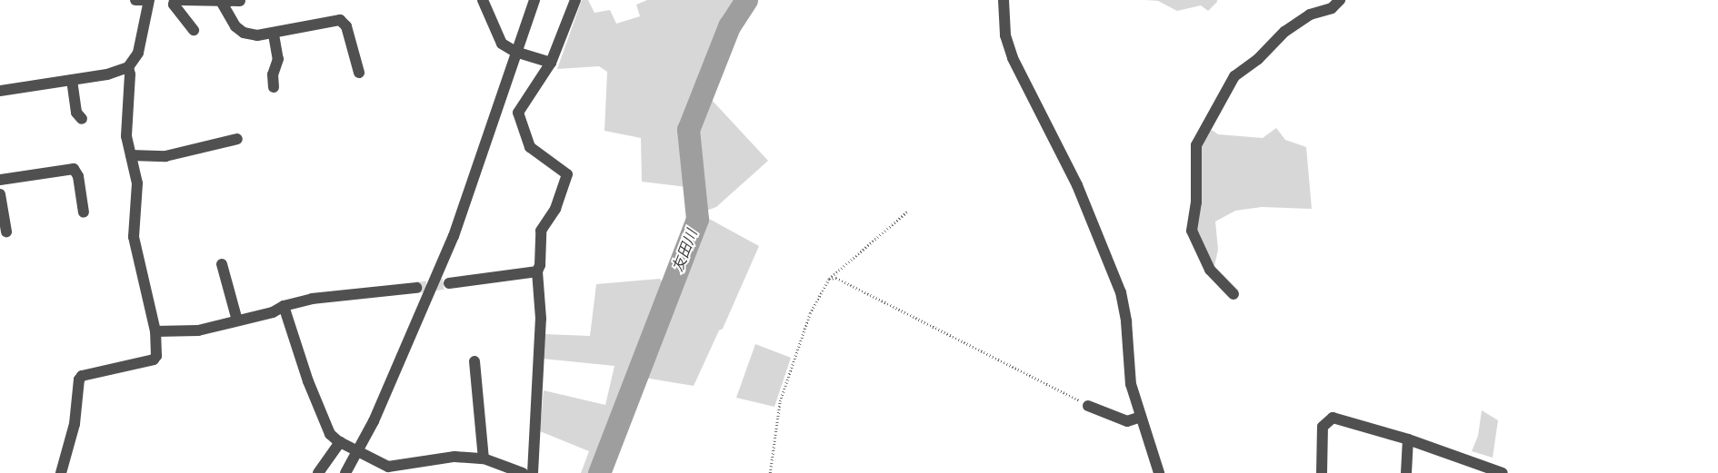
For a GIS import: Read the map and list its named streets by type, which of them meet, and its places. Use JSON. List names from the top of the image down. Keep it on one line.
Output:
{"water":["友田川"]}
